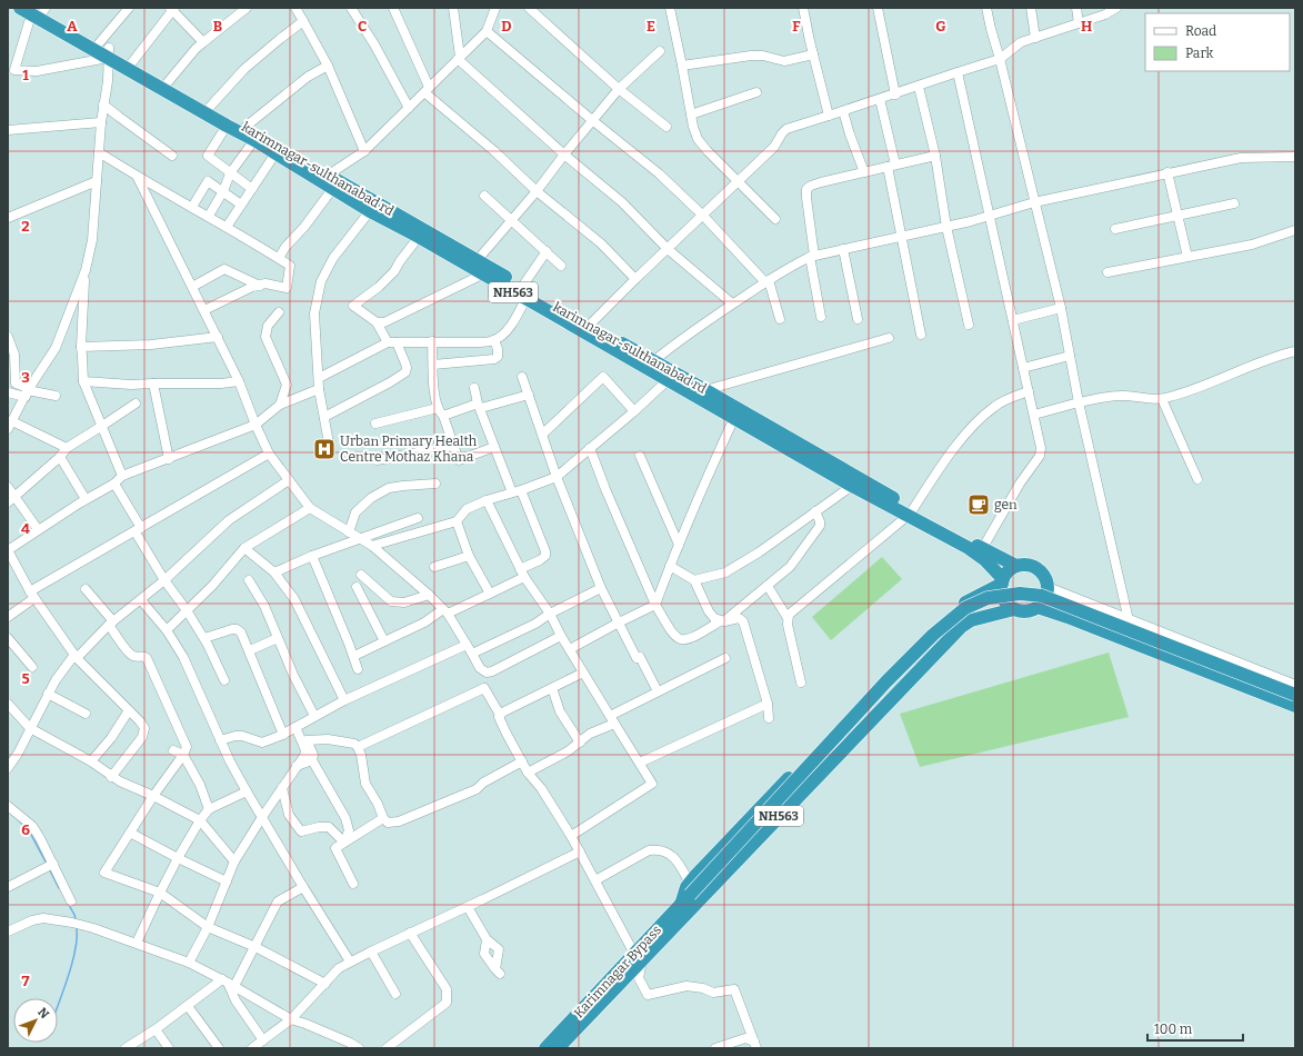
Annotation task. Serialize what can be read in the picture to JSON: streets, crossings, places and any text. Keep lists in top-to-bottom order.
{
  "streets": {
    "highway": ["karimnagar-sulthanabad rd", "NH563", "Karimnagar Bypass"]
  },
  "crossings": [
    ["karimnagar-sulthanabad rd", "NH563"],
    ["NH563", "Karimnagar Bypass"]
  ],
  "places": {
    "hospital": ["Urban Primary Health Centre Mothaz Khana"],
    "cafe": ["gen"]
  },
  "legend": ["Road", "Park"],
  "scale_bar": "100 m",
  "north": "top right",
  "grid": {
    "columns": [
      "A",
      "B",
      "C",
      "D",
      "E",
      "F",
      "G",
      "H"
    ],
    "rows": [
      "1",
      "2",
      "3",
      "4",
      "5",
      "6",
      "7"
    ]
  }
}
